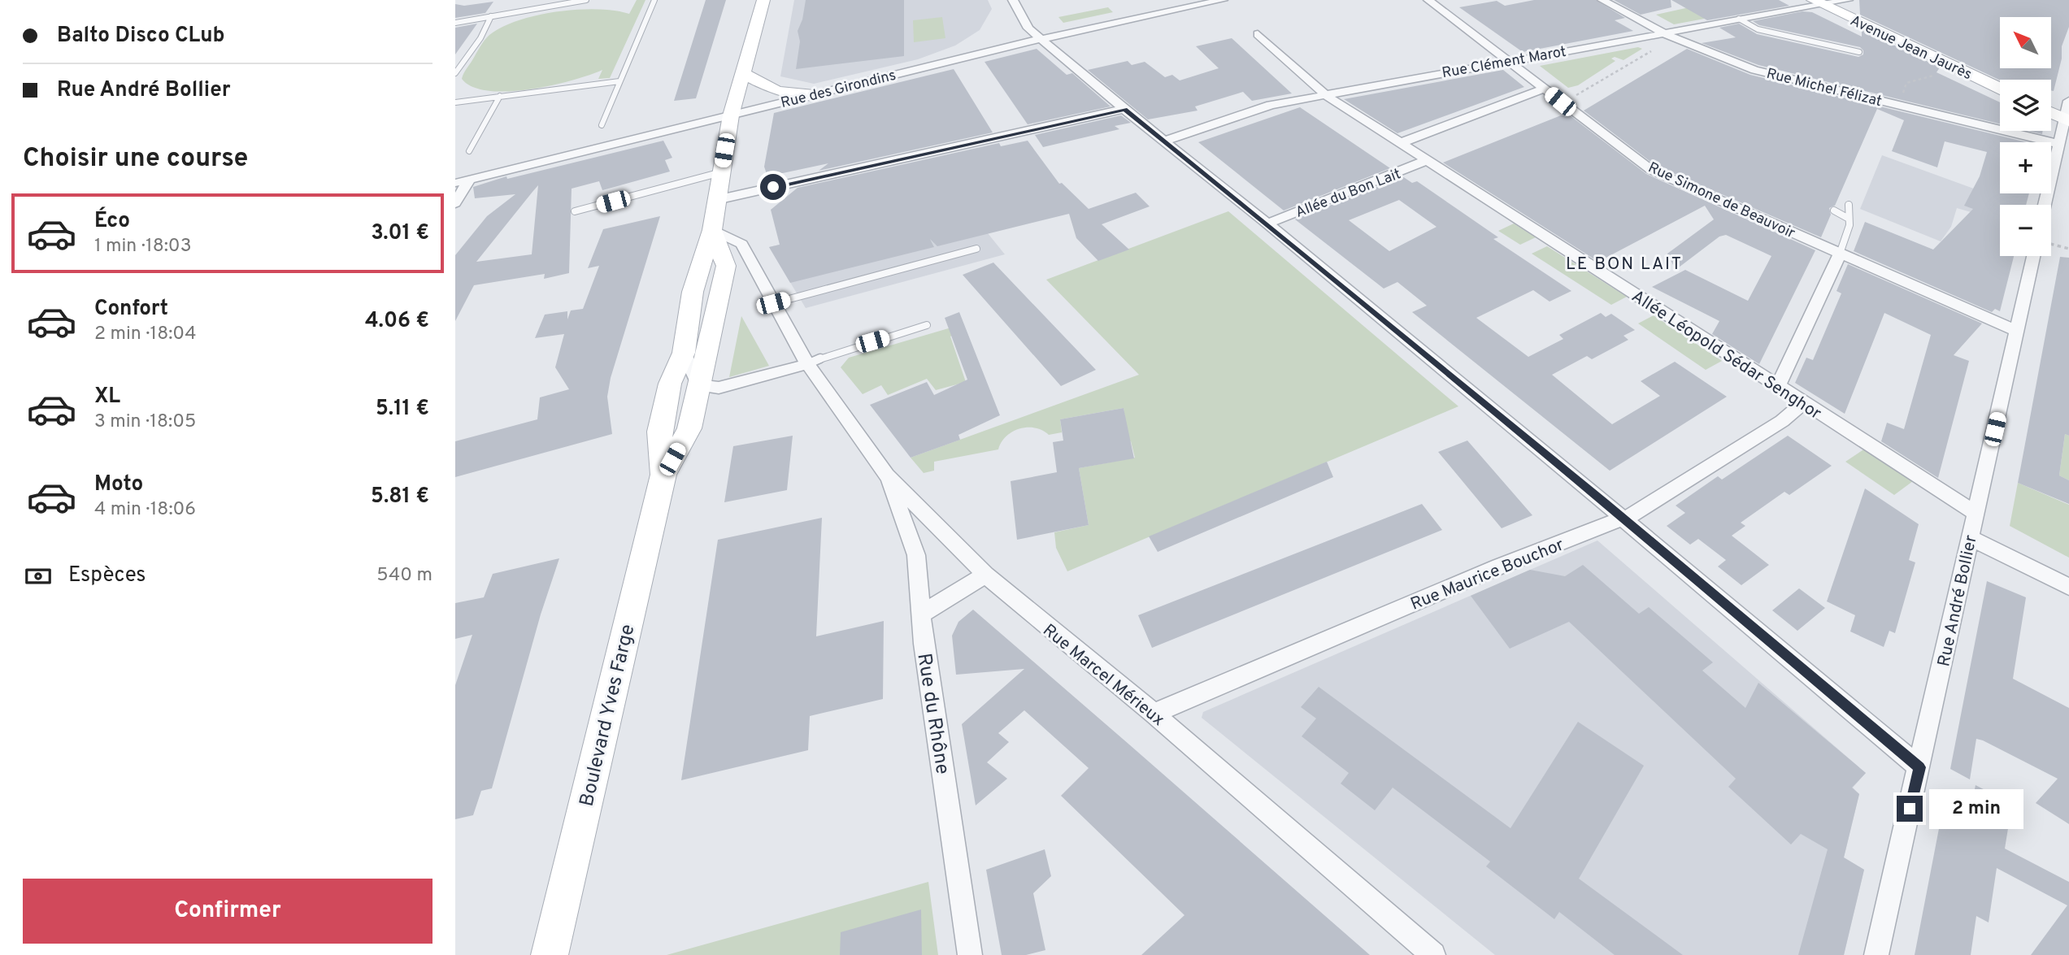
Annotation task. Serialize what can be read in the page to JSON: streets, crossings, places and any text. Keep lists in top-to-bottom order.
{
  "streets": {
    "street": [
      "Avenue Jean Jaurès",
      "Rue Clément Marot",
      "Rue Michel Félizat",
      "Rue des Girondins",
      "Allée du Bon Lait",
      "Rue Simone de Beauvoir",
      "Allée Léopold Sédar Senghor",
      "Rue Maurice Bouchor",
      "Rue André Bollier",
      "Rue Marcel Mérieux",
      "Rue du Rhône",
      "Boulevard Yves Farge"
    ]
  },
  "crossings": [
    ["Avenue Jean Jaurès", "Rue Clément Marot"],
    ["Rue Clément Marot", "Rue Michel Félizat"],
    ["Rue Clément Marot", "Rue Simone de Beauvoir"],
    ["Rue Clément Marot", "Allée Léopold Sédar Senghor"],
    ["Rue des Girondins", "Boulevard Yves Farge"],
    ["Allée du Bon Lait", "Allée Léopold Sédar Senghor"],
    ["Rue Simone de Beauvoir", "Rue André Bollier"],
    ["Allée Léopold Sédar Senghor", "Rue Maurice Bouchor"],
    ["Allée Léopold Sédar Senghor", "Rue André Bollier"],
    ["Rue Maurice Bouchor", "Rue Marcel Mérieux"],
    ["Rue Marcel Mérieux", "Rue du Rhône"],
    ["Rue Marcel Mérieux", "Boulevard Yves Farge"]
  ],
  "districts": ["LE BON LAIT"],
  "north": "top left",
  "page": {
    "banner": ["Balto Disco CLub", "Rue André Bollier"],
    "map_buttons": ["+", "−"],
    "heading": "Choisir une course",
    "list": [
      {
        "name": "Éco",
        "note": "1 min · 18:03",
        "value": "3.01 €"
      },
      {
        "name": "Confort",
        "note": "2 min · 18:04",
        "value": "4.06 €"
      },
      {
        "name": "XL",
        "note": "3 min · 18:05",
        "value": "5.11 €"
      },
      {
        "name": "Moto",
        "note": "4 min · 18:06",
        "value": "5.81 €"
      }
    ],
    "pay": ["Espèces", "540 m"],
    "bubble": "2 min",
    "buttons": "Confirmer"
  }
}
